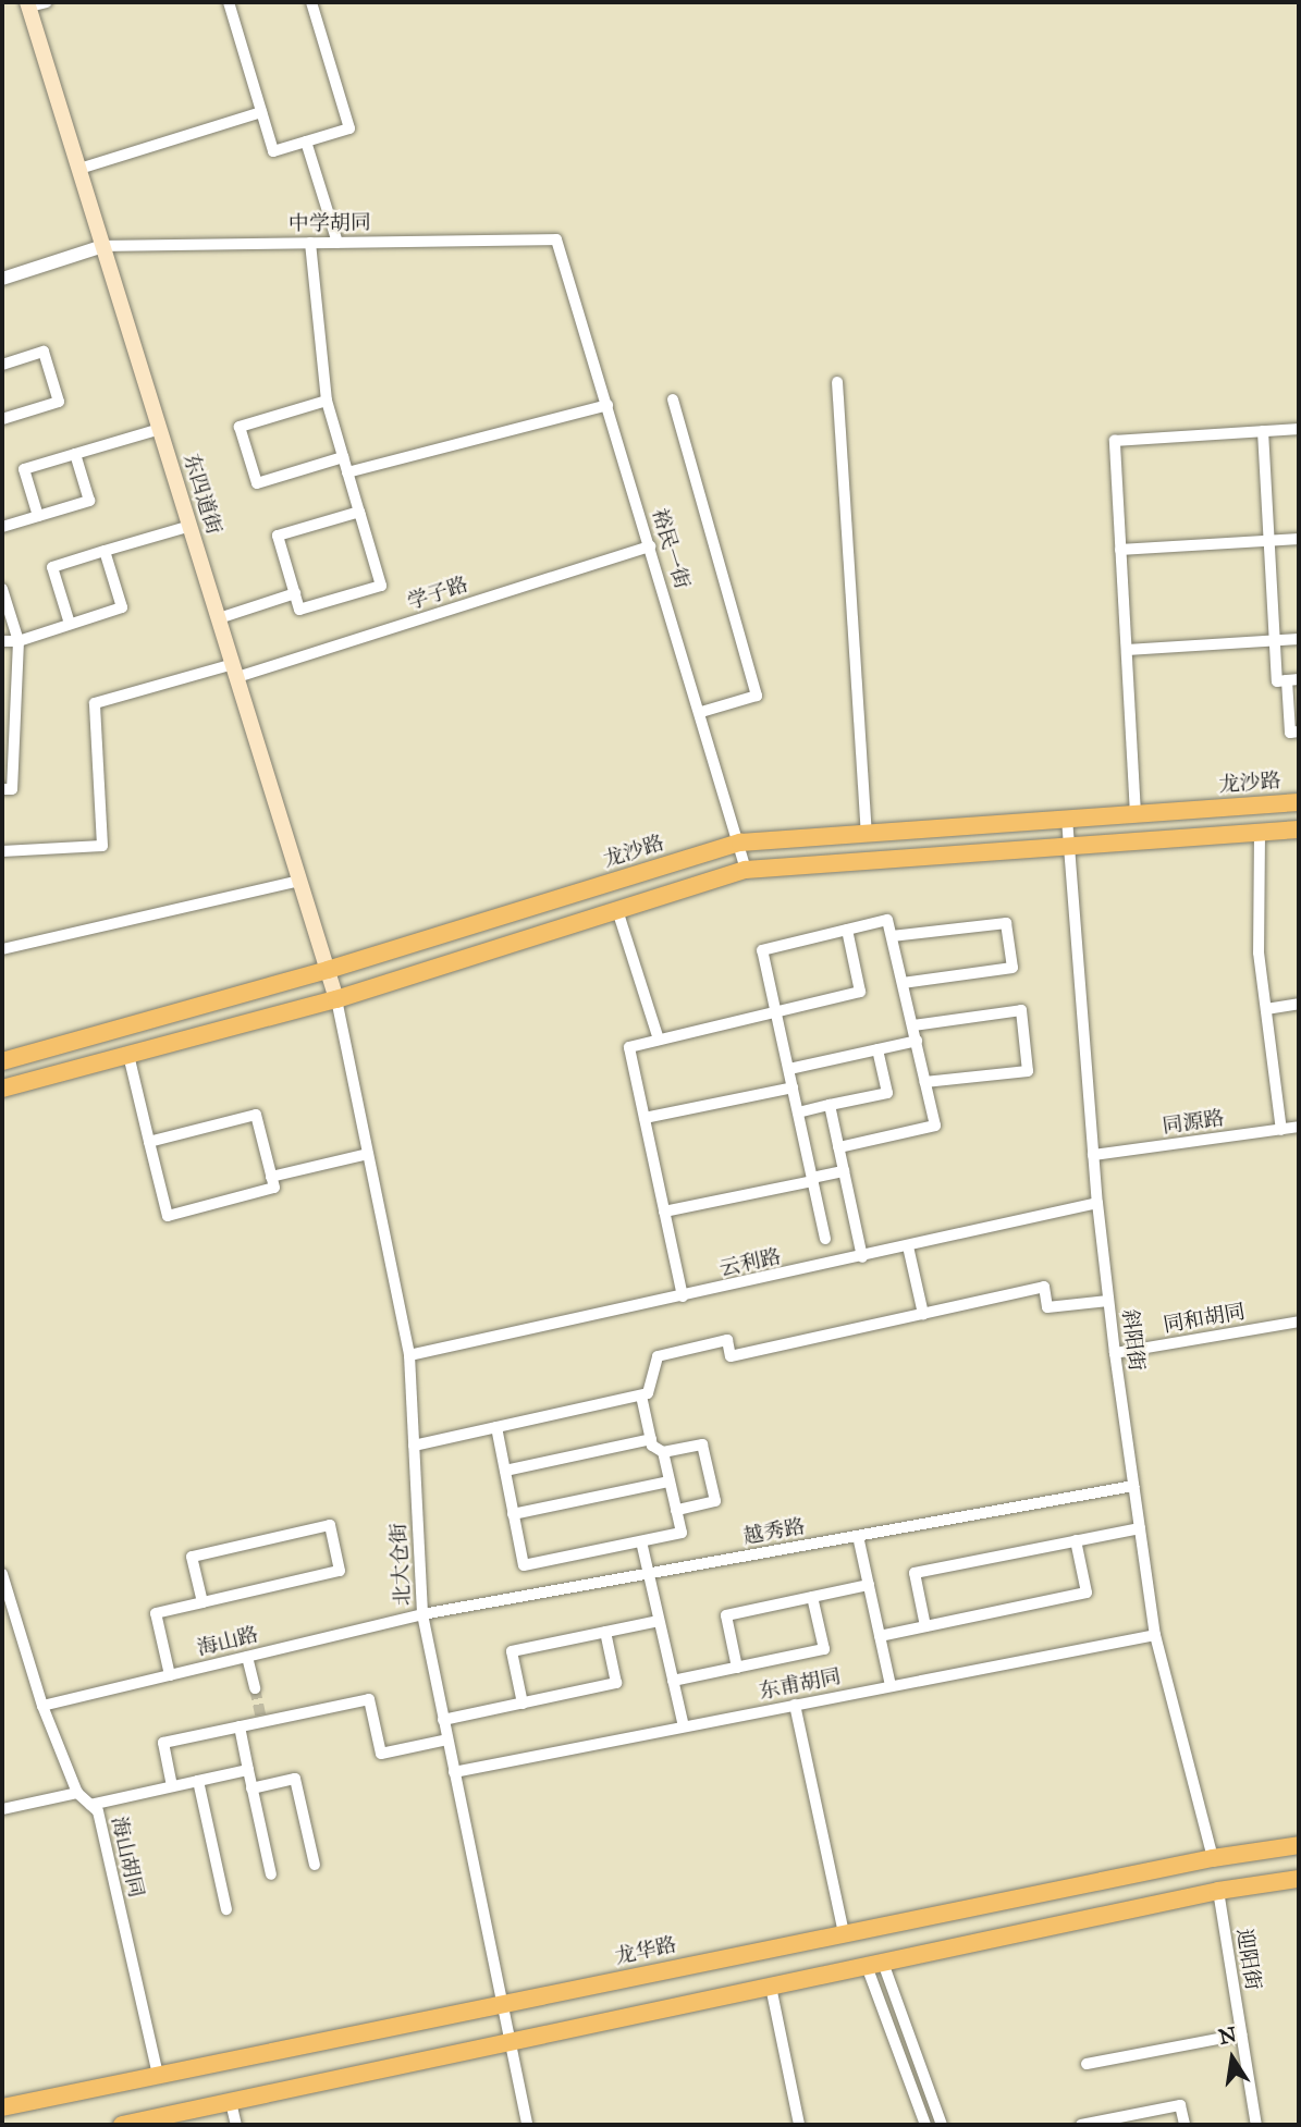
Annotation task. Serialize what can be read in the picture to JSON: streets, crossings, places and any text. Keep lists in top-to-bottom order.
{
  "streets": {
    "main road": ["东四道街", "龙沙路", "龙华路"],
    "street": [
      "中学胡同",
      "裕民一街",
      "学子路",
      "同源路",
      "云利路",
      "同和胡同",
      "斜阳街",
      "越秀路",
      "北大仓街",
      "海山路",
      "东甫胡同",
      "海山胡同",
      "迎阳街"
    ]
  },
  "crossings": [
    ["中学胡同", "东四道街"],
    ["中学胡同", "裕民一街"],
    ["东四道街", "学子路"],
    ["东四道街", "龙沙路"],
    ["东四道街", "北大仓街"],
    ["裕民一街", "学子路"],
    ["裕民一街", "龙沙路"],
    ["龙沙路", "斜阳街"],
    ["同源路", "斜阳街"],
    ["云利路", "斜阳街"],
    ["云利路", "北大仓街"],
    ["同和胡同", "斜阳街"],
    ["斜阳街", "越秀路"],
    ["斜阳街", "东甫胡同"],
    ["斜阳街", "龙华路"],
    ["越秀路", "北大仓街"],
    ["越秀路", "海山路"],
    ["北大仓街", "海山路"],
    ["北大仓街", "东甫胡同"],
    ["北大仓街", "龙华路"],
    ["海山路", "海山胡同"],
    ["海山胡同", "龙华路"]
  ],
  "north": "top"
}
